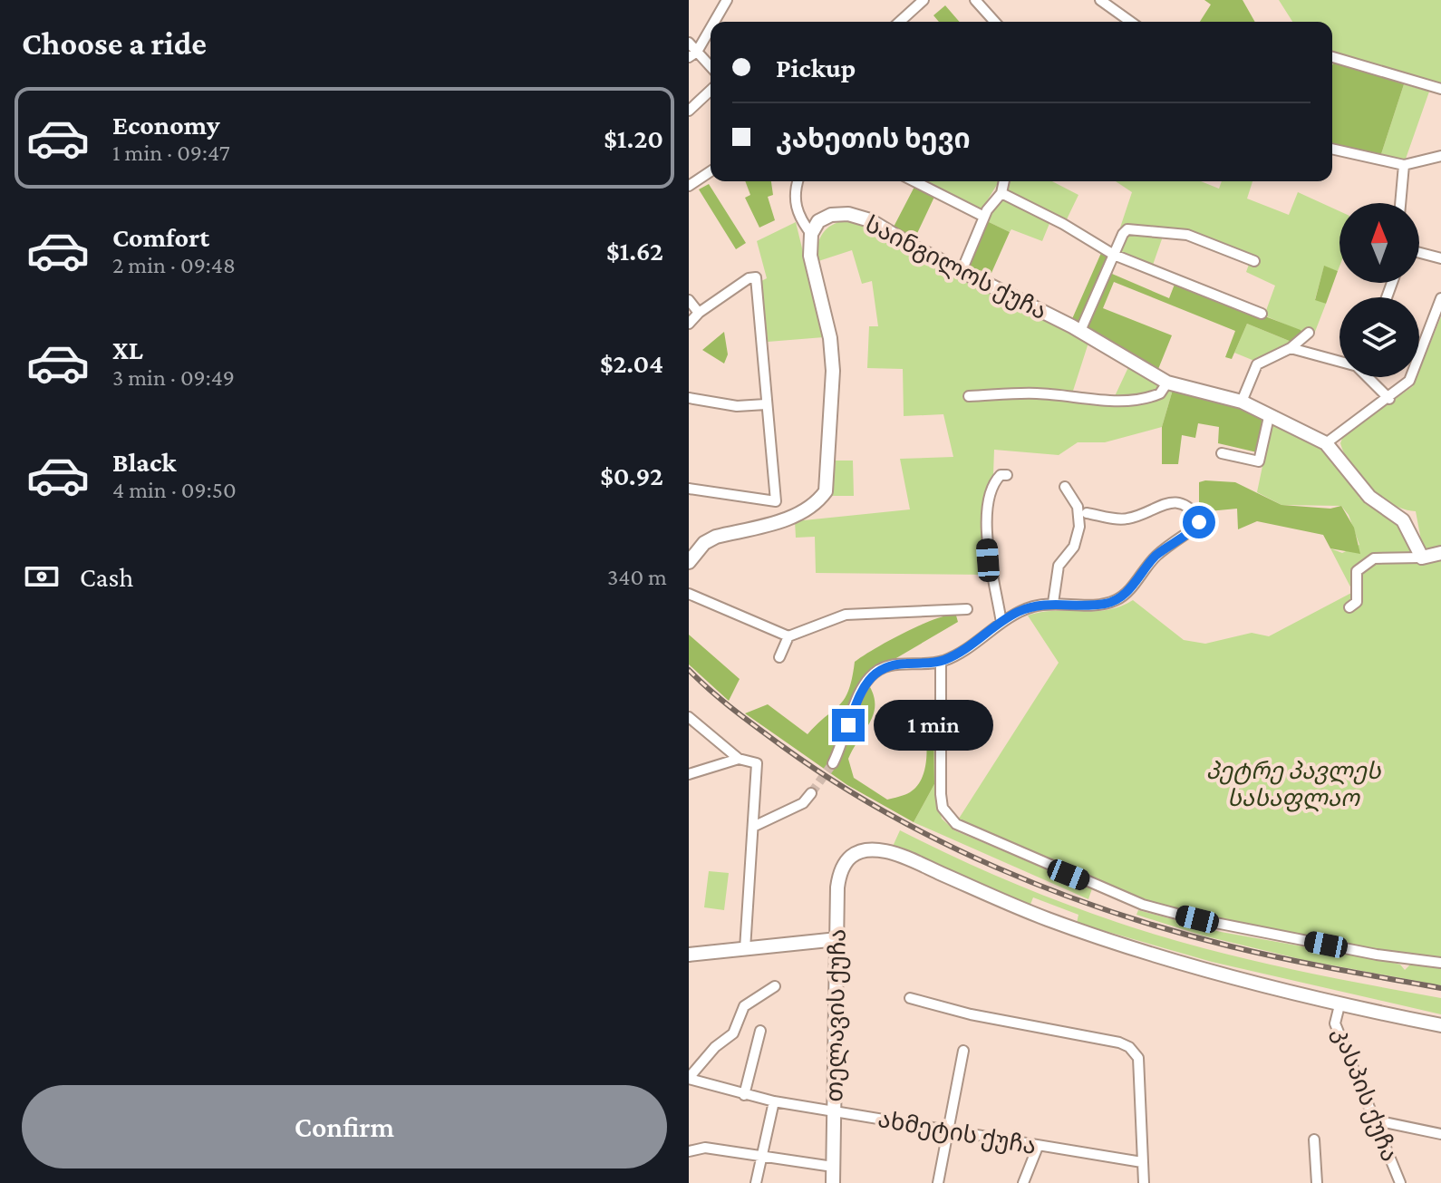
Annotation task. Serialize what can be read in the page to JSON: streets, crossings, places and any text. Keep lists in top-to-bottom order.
{
  "streets": {
    "street": [
      "საინგილოს ქუჩა",
      "თელავის ქუჩა",
      "კასპის ქუჩა",
      "ახმეტის ქუჩა"
    ]
  },
  "crossings": [
    ["თელავის ქუჩა", "კასპის ქუჩა"],
    ["თელავის ქუჩა", "ახმეტის ქუჩა"]
  ],
  "parks": ["პეტრე პავლეს სასაფლაო"],
  "north": "top",
  "page": {
    "heading": "Choose a ride",
    "banner": ["Pickup", "კახეთის ხევი"],
    "list": [
      {
        "name": "Economy",
        "note": "1 min · 09:47",
        "value": "$1.20"
      },
      {
        "name": "Comfort",
        "note": "2 min · 09:48",
        "value": "$1.62"
      },
      {
        "name": "XL",
        "note": "3 min · 09:49",
        "value": "$2.04"
      },
      {
        "name": "Black",
        "note": "4 min · 09:50",
        "value": "$0.92"
      }
    ],
    "pay": ["Cash", "340 m"],
    "bubble": "1 min",
    "buttons": "Confirm"
  }
}
